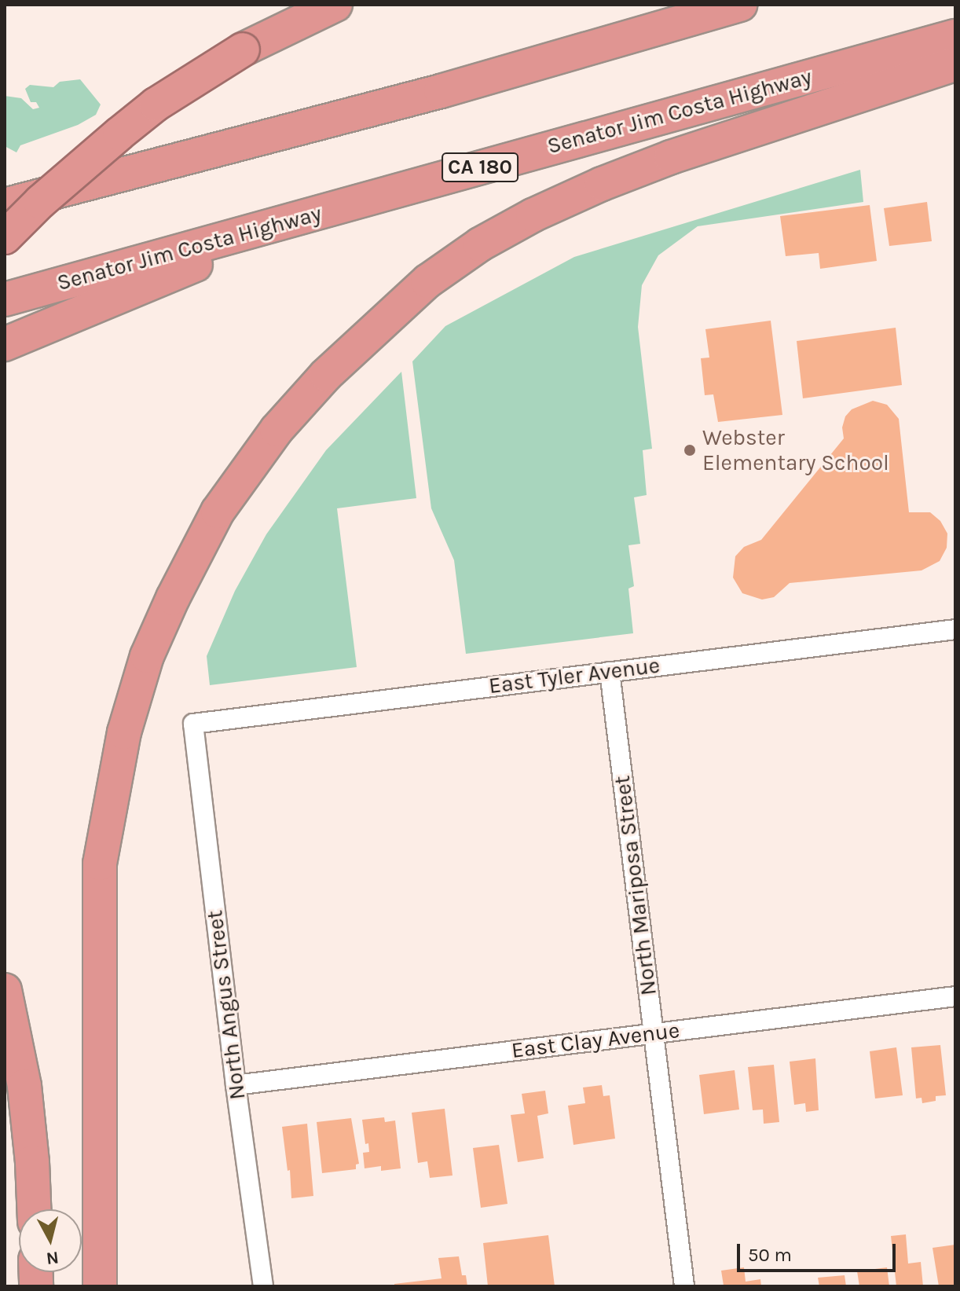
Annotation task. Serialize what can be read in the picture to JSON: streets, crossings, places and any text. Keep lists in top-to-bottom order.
{
  "streets": {
    "highway": ["Senator Jim Costa Highway", "CA 180"],
    "street": [
      "East Tyler Avenue",
      "North Mariposa Street",
      "North Angus Street",
      "East Clay Avenue"
    ]
  },
  "crossings": [
    ["East Tyler Avenue", "North Mariposa Street"],
    ["East Tyler Avenue", "North Angus Street"],
    ["North Mariposa Street", "East Clay Avenue"],
    ["North Angus Street", "East Clay Avenue"]
  ],
  "places": ["Webster Elementary School"],
  "scale_bar": "50 m",
  "north": "bottom"
}
